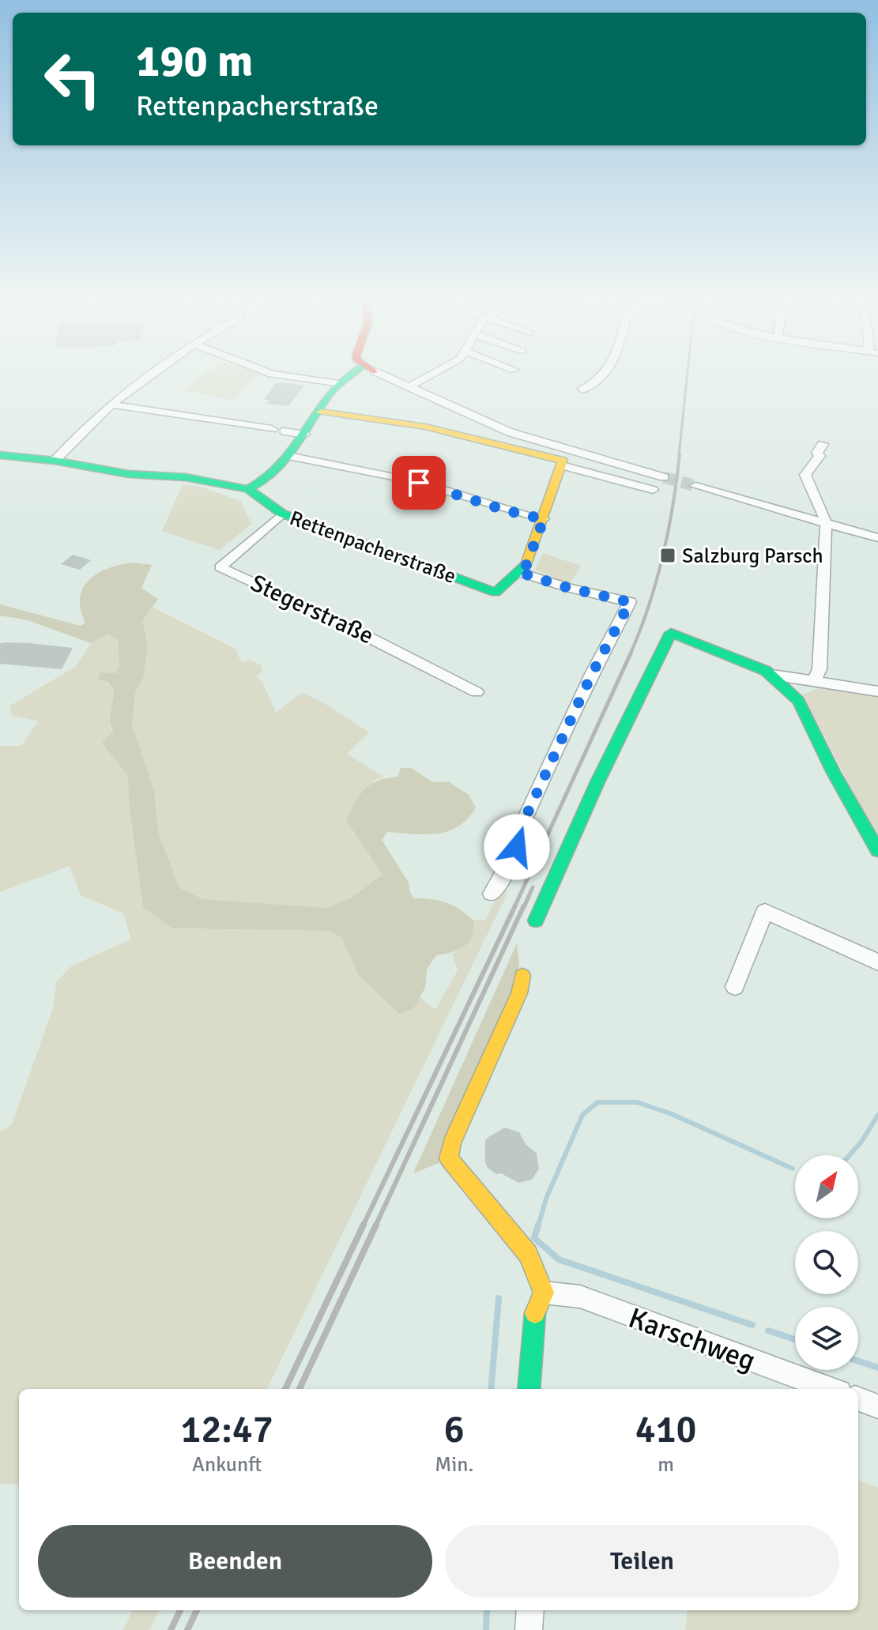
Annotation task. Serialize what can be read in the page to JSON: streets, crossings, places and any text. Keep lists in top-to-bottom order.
{
  "streets": {
    "street": ["Rettenpacherstraße", "Stegerstraße", "Karschweg"]
  },
  "crossings": [
    ["Rettenpacherstraße", "Stegerstraße"]
  ],
  "places": {
    "transit": ["Salzburg Parsch"]
  },
  "north": "top right",
  "page": {
    "turn": ["190 m", "Rettenpacherstraße"],
    "eta": [
      "12:47",
      "Ankunft",
      "6",
      "Min.",
      "410",
      "m"
    ],
    "buttons": ["Beenden", "Teilen"]
  }
}
